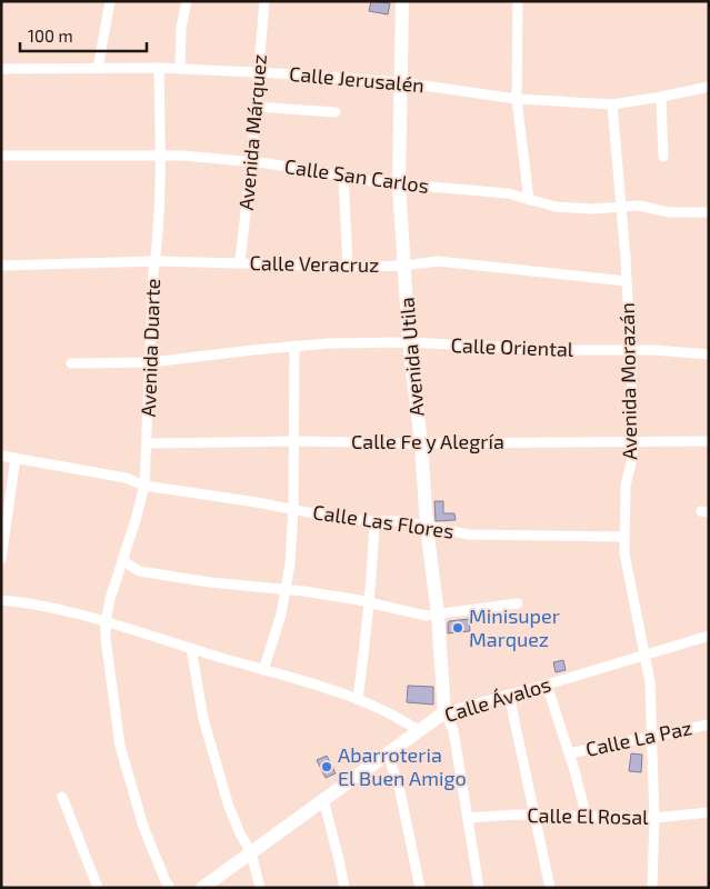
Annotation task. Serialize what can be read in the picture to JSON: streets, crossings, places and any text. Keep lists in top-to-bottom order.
{
  "streets": {
    "street": [
      "Calle Jerusalén",
      "Avenida Márquez",
      "Calle San Carlos",
      "Calle Veracruz",
      "Avenida Duarte",
      "Calle Oriental",
      "Avenida Utila",
      "Avenida Morazán",
      "Calle Fe y Alegría",
      "Calle Las Flores",
      "Calle Ávalos",
      "Calle La Paz",
      "Calle El Rosal"
    ]
  },
  "crossings": [
    ["Calle Jerusalén", "Avenida Márquez"],
    ["Calle Jerusalén", "Avenida Duarte"],
    ["Calle Jerusalén", "Avenida Utila"],
    ["Calle Jerusalén", "Avenida Morazán"],
    ["Avenida Márquez", "Calle San Carlos"],
    ["Avenida Márquez", "Calle Veracruz"],
    ["Calle San Carlos", "Avenida Duarte"],
    ["Calle San Carlos", "Avenida Utila"],
    ["Calle San Carlos", "Avenida Morazán"],
    ["Calle Veracruz", "Avenida Duarte"],
    ["Calle Veracruz", "Avenida Utila"],
    ["Calle Veracruz", "Avenida Morazán"],
    ["Avenida Duarte", "Calle Oriental"],
    ["Avenida Duarte", "Calle Fe y Alegría"],
    ["Avenida Duarte", "Calle Las Flores"],
    ["Calle Oriental", "Avenida Utila"],
    ["Calle Oriental", "Avenida Morazán"],
    ["Avenida Utila", "Calle Fe y Alegría"],
    ["Avenida Utila", "Calle Las Flores"],
    ["Avenida Utila", "Calle Ávalos"],
    ["Avenida Morazán", "Calle Fe y Alegría"],
    ["Avenida Morazán", "Calle Las Flores"],
    ["Avenida Morazán", "Calle Ávalos"],
    ["Avenida Morazán", "Calle La Paz"],
    ["Avenida Morazán", "Calle El Rosal"]
  ],
  "places": ["Minisuper Marquez", "Abarroteria El Buen Amigo"],
  "scale_bar": "100 m"
}
